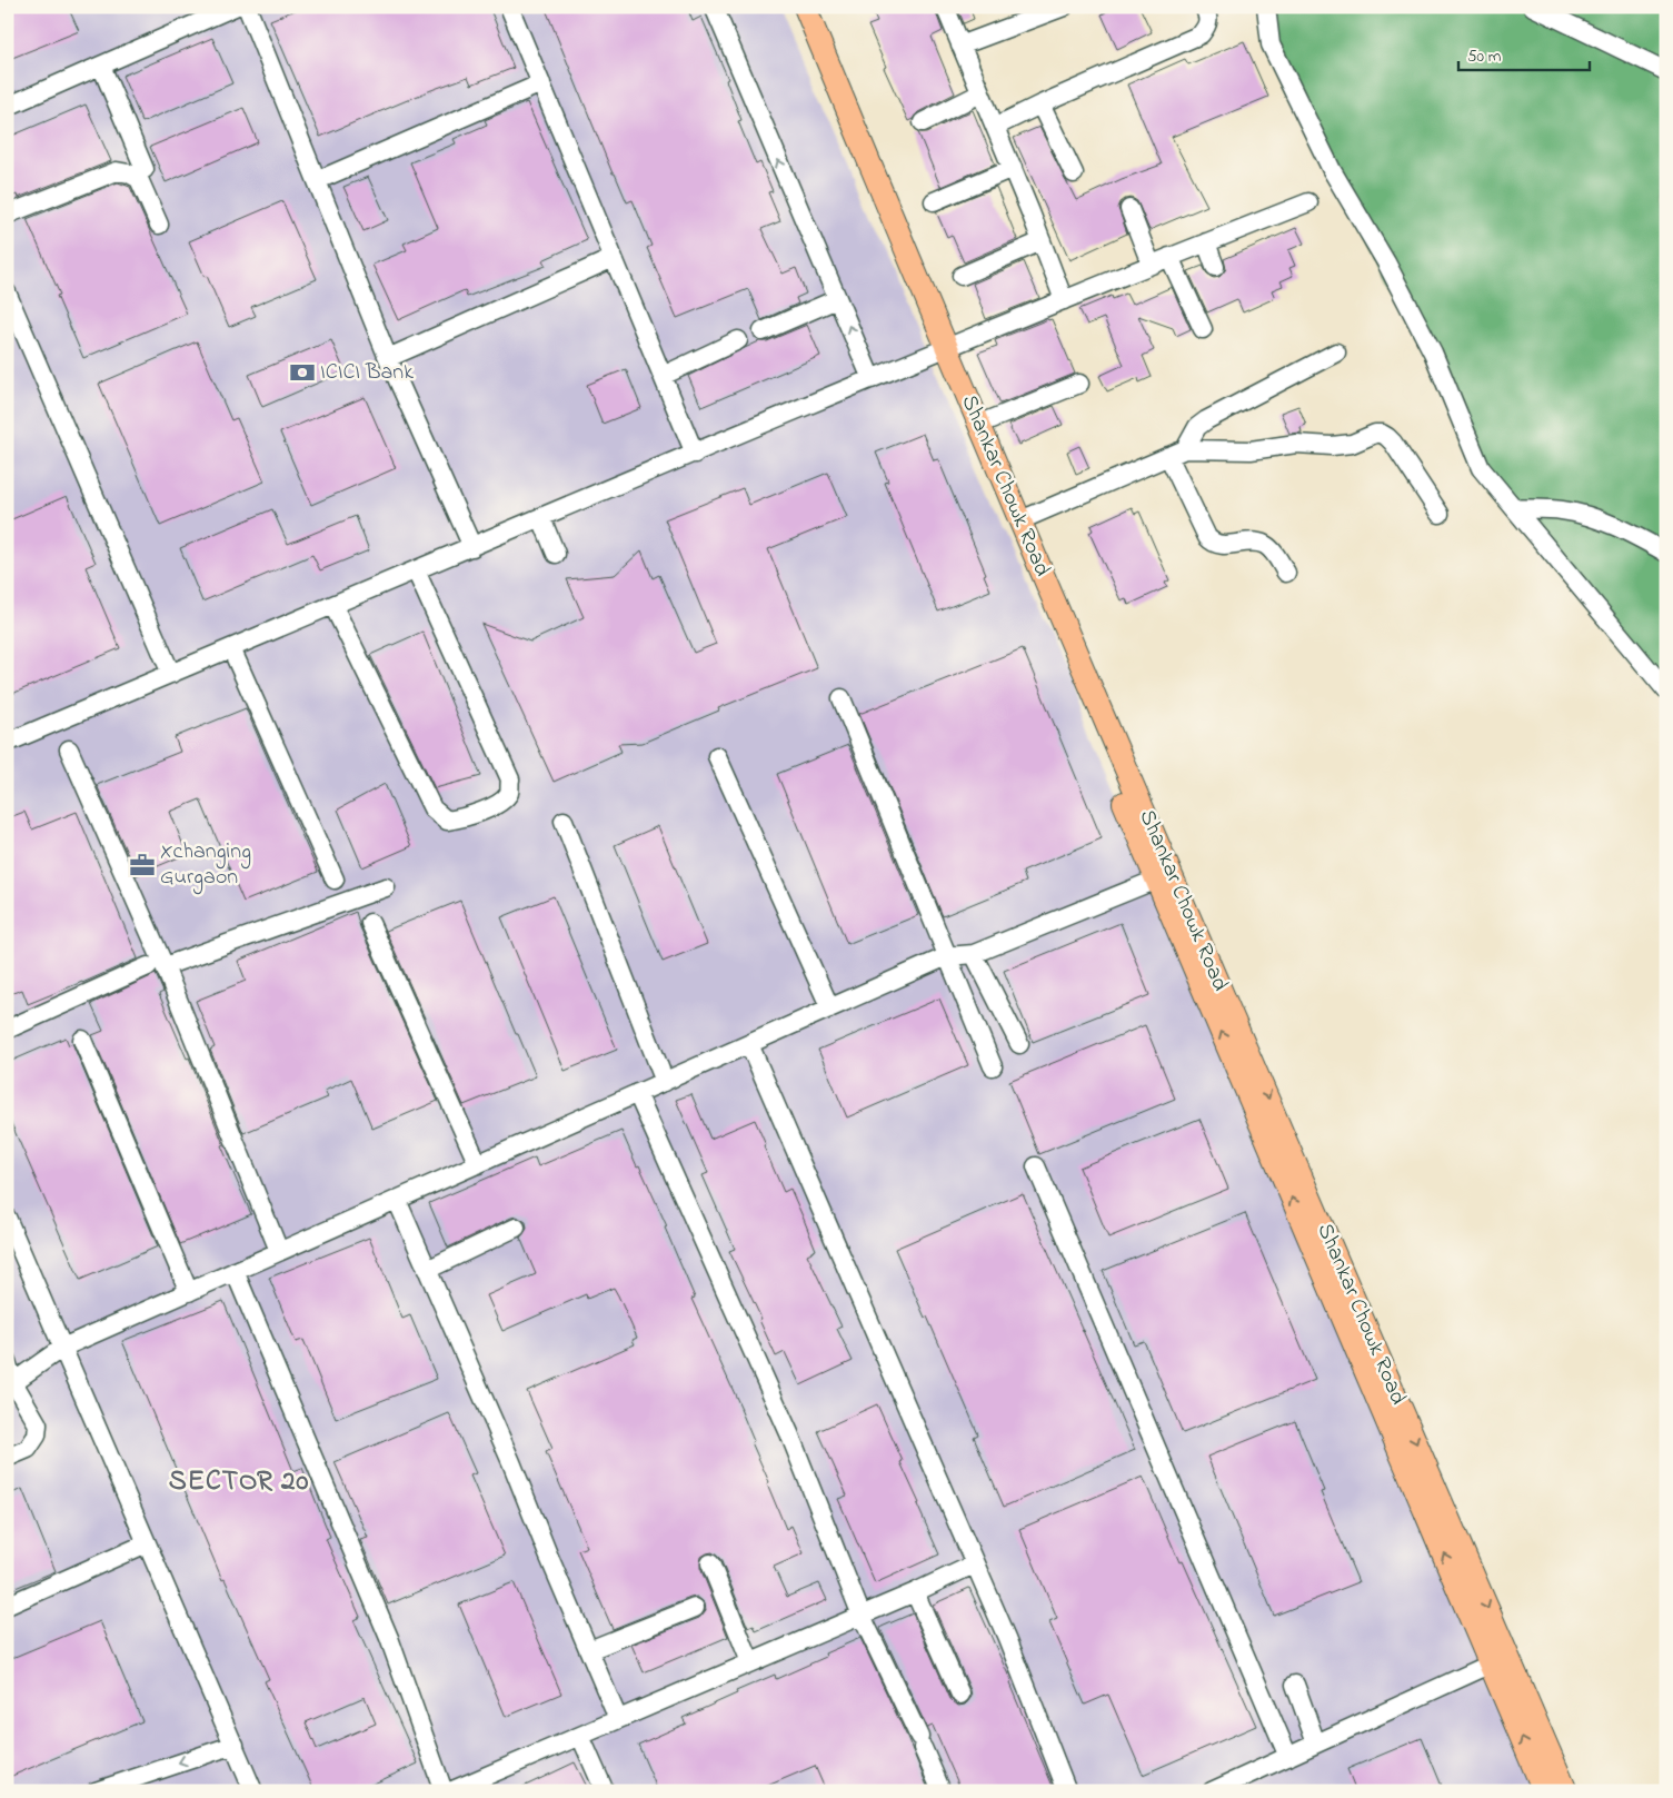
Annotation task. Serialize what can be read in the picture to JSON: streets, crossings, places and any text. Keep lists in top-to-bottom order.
{
  "streets": {
    "main road": ["Shankar Chowk Road"]
  },
  "districts": ["SECTOR 20"],
  "places": {
    "bank": ["ICICI Bank"],
    "office": ["Xchanging Gurgaon"]
  },
  "scale_bar": "50 m"
}
